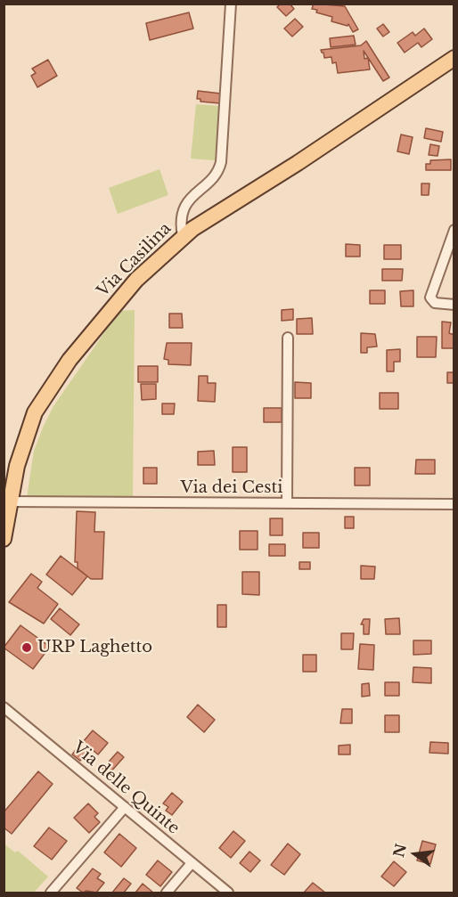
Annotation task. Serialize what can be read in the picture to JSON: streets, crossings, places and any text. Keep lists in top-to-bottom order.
{
  "streets": {
    "main road": ["Via Casilina"],
    "street": ["Via dei Cesti", "Via delle Quinte"]
  },
  "crossings": [
    ["Via Casilina", "Via dei Cesti"]
  ],
  "places": ["URP Laghetto"],
  "north": "left"
}
